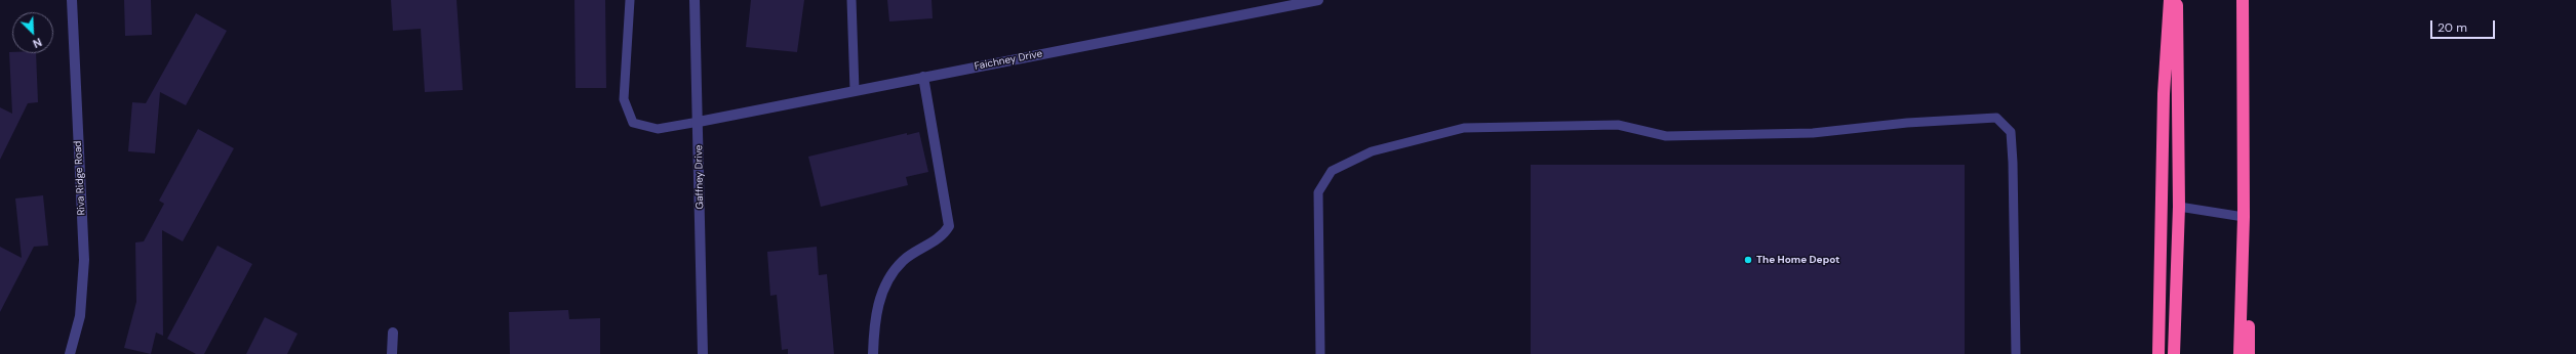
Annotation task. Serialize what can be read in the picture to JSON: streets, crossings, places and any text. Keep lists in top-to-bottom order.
{
  "streets": {
    "street": ["Faichney Drive", "Gaffney Drive", "Riva Ridge Road"]
  },
  "crossings": [
    ["Faichney Drive", "Gaffney Drive"]
  ],
  "places": ["The Home Depot"],
  "scale_bar": "20 m",
  "north": "bottom right"
}
